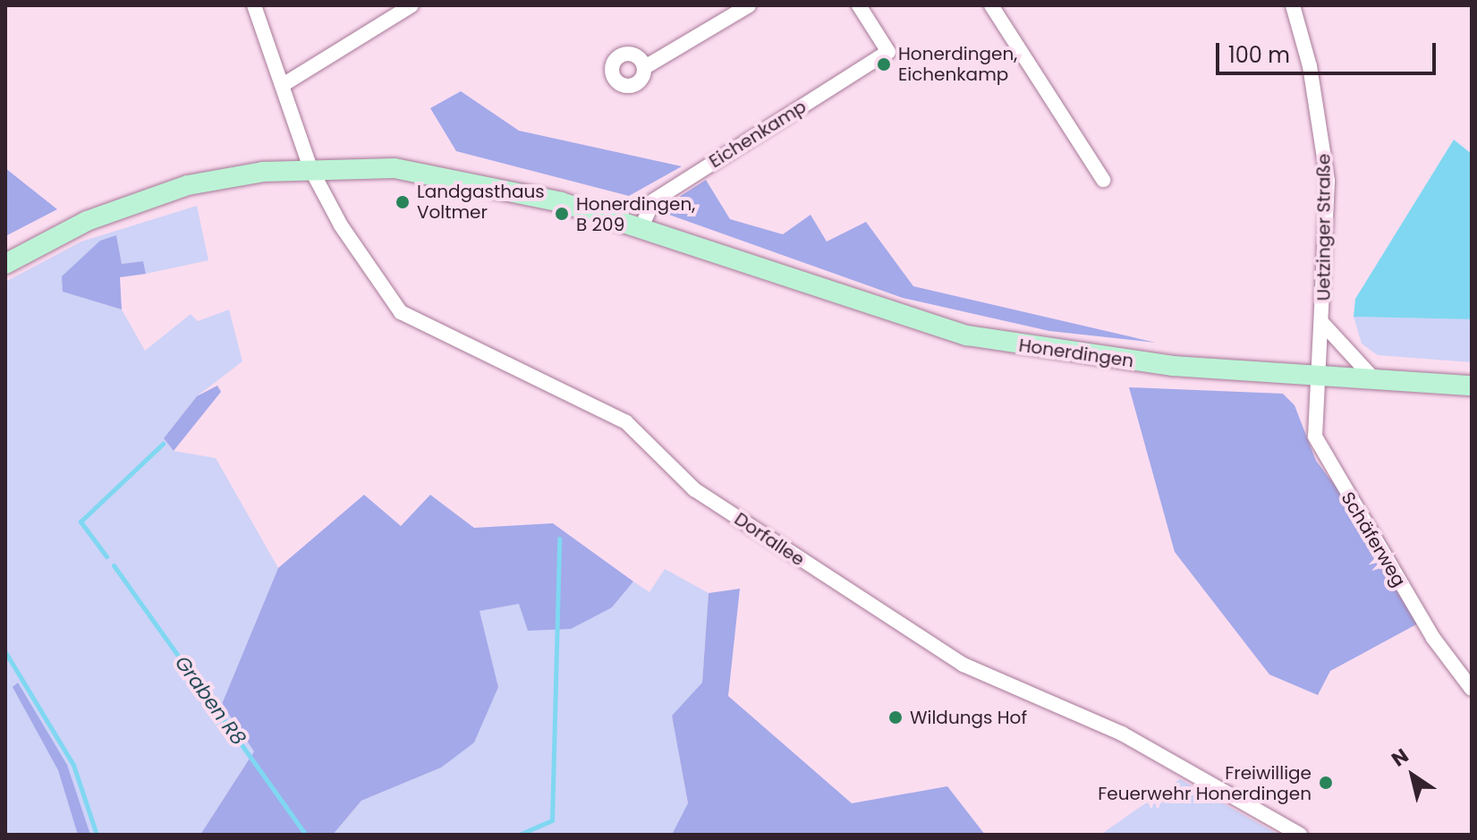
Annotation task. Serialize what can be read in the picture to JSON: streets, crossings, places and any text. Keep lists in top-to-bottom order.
{
  "streets": {
    "main road": ["Honerdingen"],
    "street": [
      "Eichenkamp",
      "Uetzinger Straße",
      "Dorfallee",
      "Schäferweg"
    ]
  },
  "crossings": [
    ["Eichenkamp", "Honerdingen"],
    ["Uetzinger Straße", "Honerdingen"],
    ["Uetzinger Straße", "Schäferweg"],
    ["Honerdingen", "Dorfallee"],
    ["Honerdingen", "Schäferweg"]
  ],
  "water": ["Graben R8"],
  "places": [
    "Honerdingen, Eichenkamp",
    "Landgasthaus Voltmer",
    "Honerdingen, B 209",
    "Wildungs Hof",
    "Freiwillige Feuerwehr Honerdingen"
  ],
  "scale_bar": "100 m",
  "north": "top left"
}
